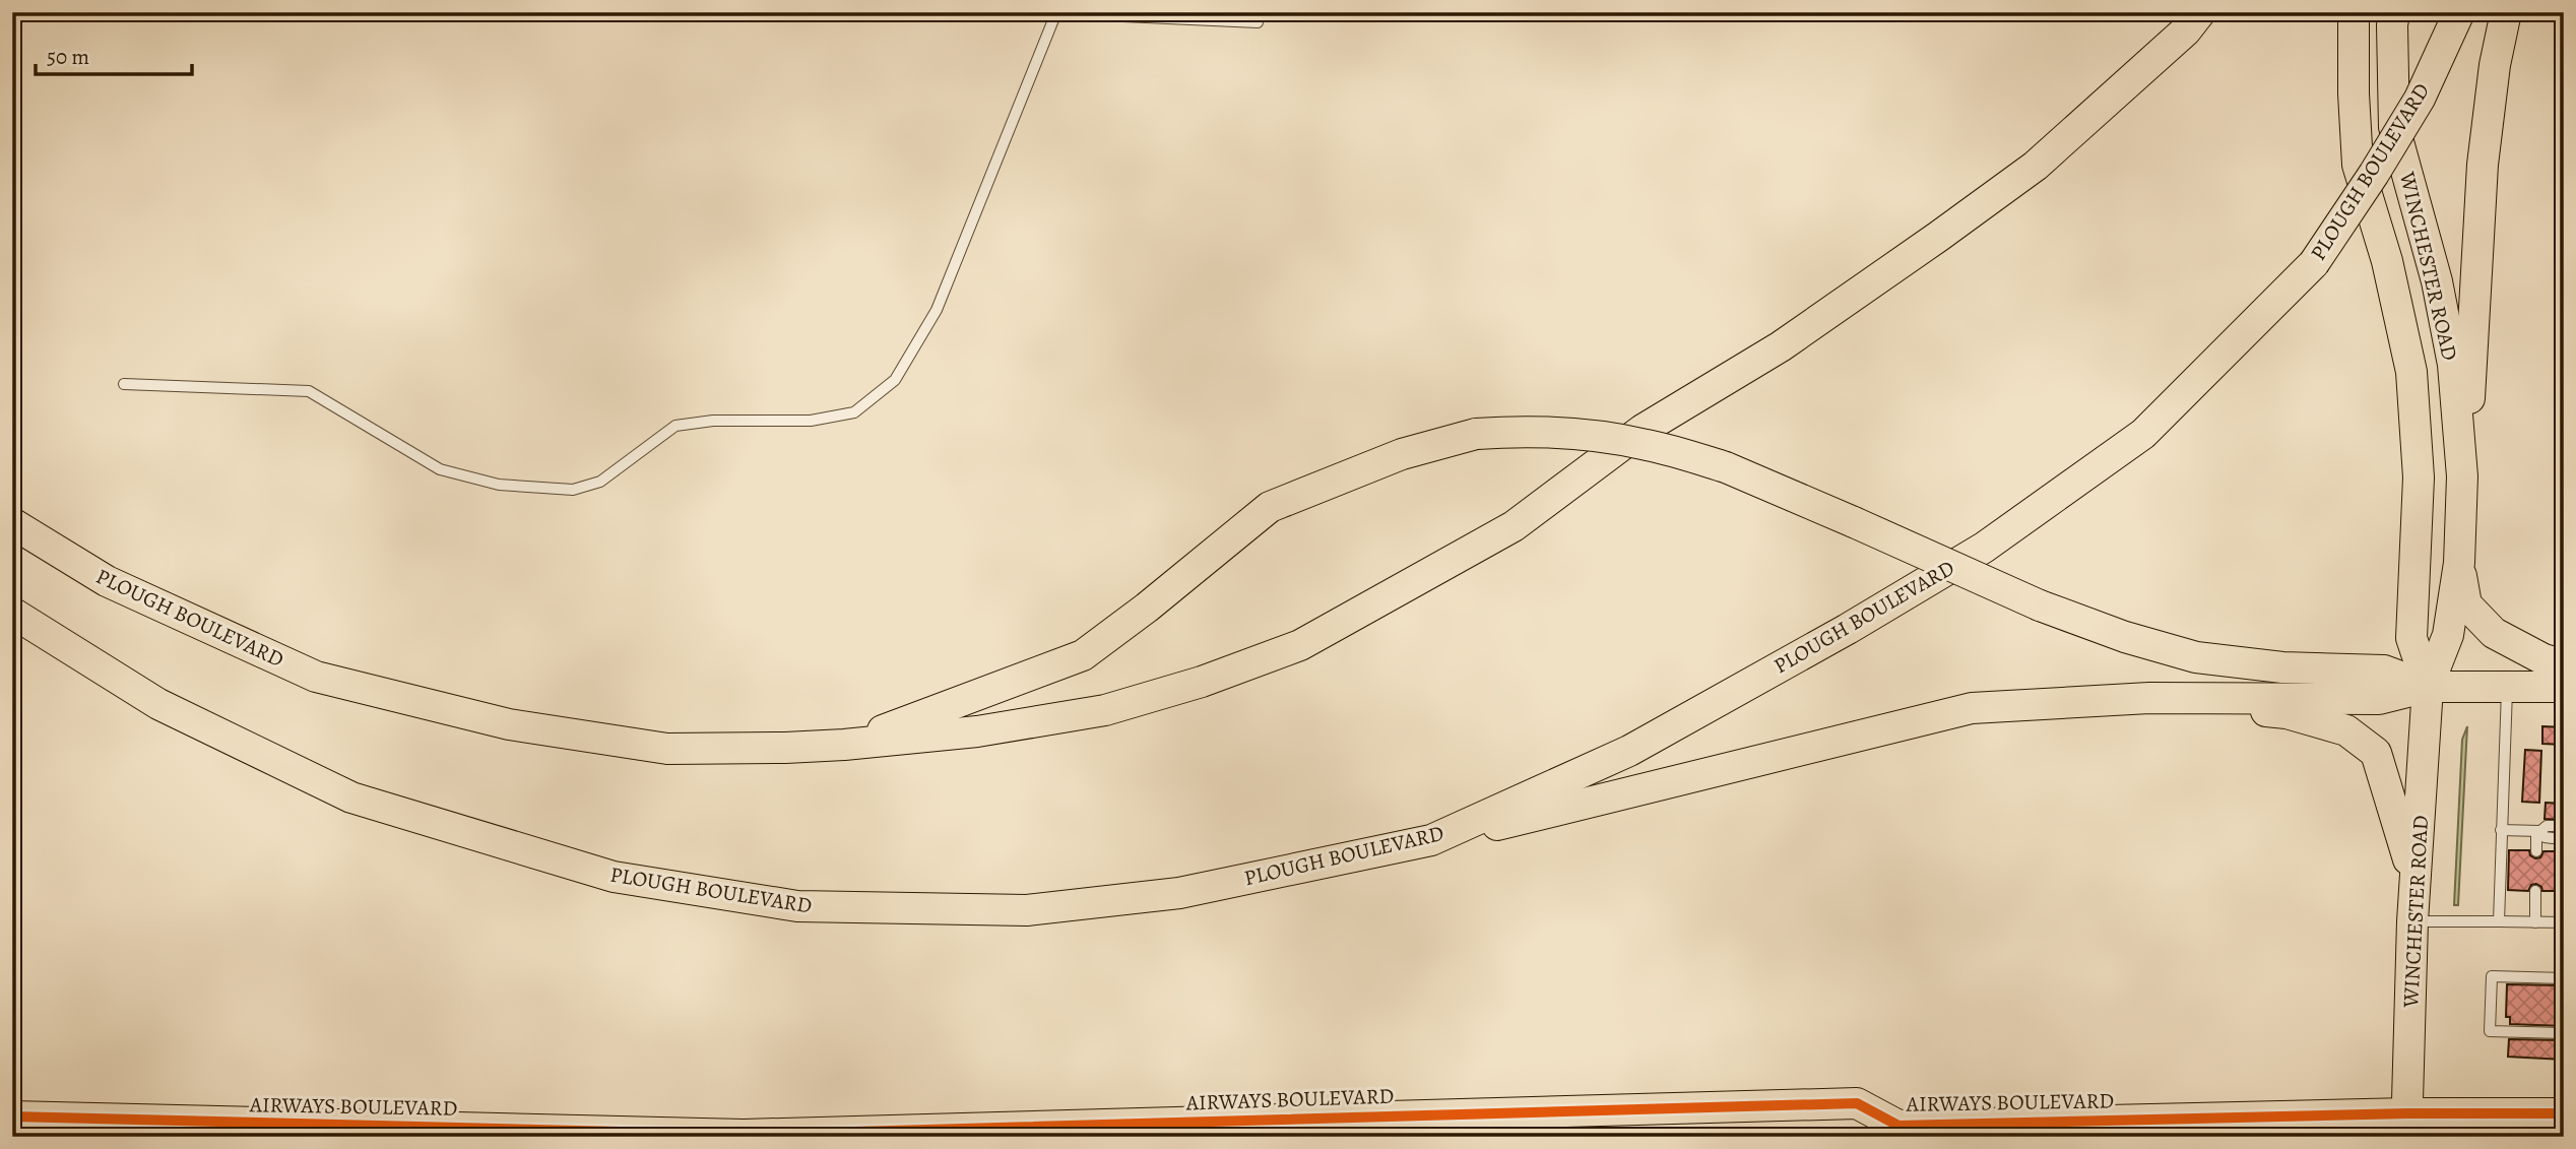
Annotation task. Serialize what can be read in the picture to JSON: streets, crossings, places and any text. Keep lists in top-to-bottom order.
{
  "streets": {
    "main road": ["PLOUGH BOULEVARD", "WINCHESTER ROAD", "AIRWAYS BOULEVARD"]
  },
  "crossings": [
    ["WINCHESTER ROAD", "AIRWAYS BOULEVARD"]
  ],
  "scale_bar": "50 m"
}
